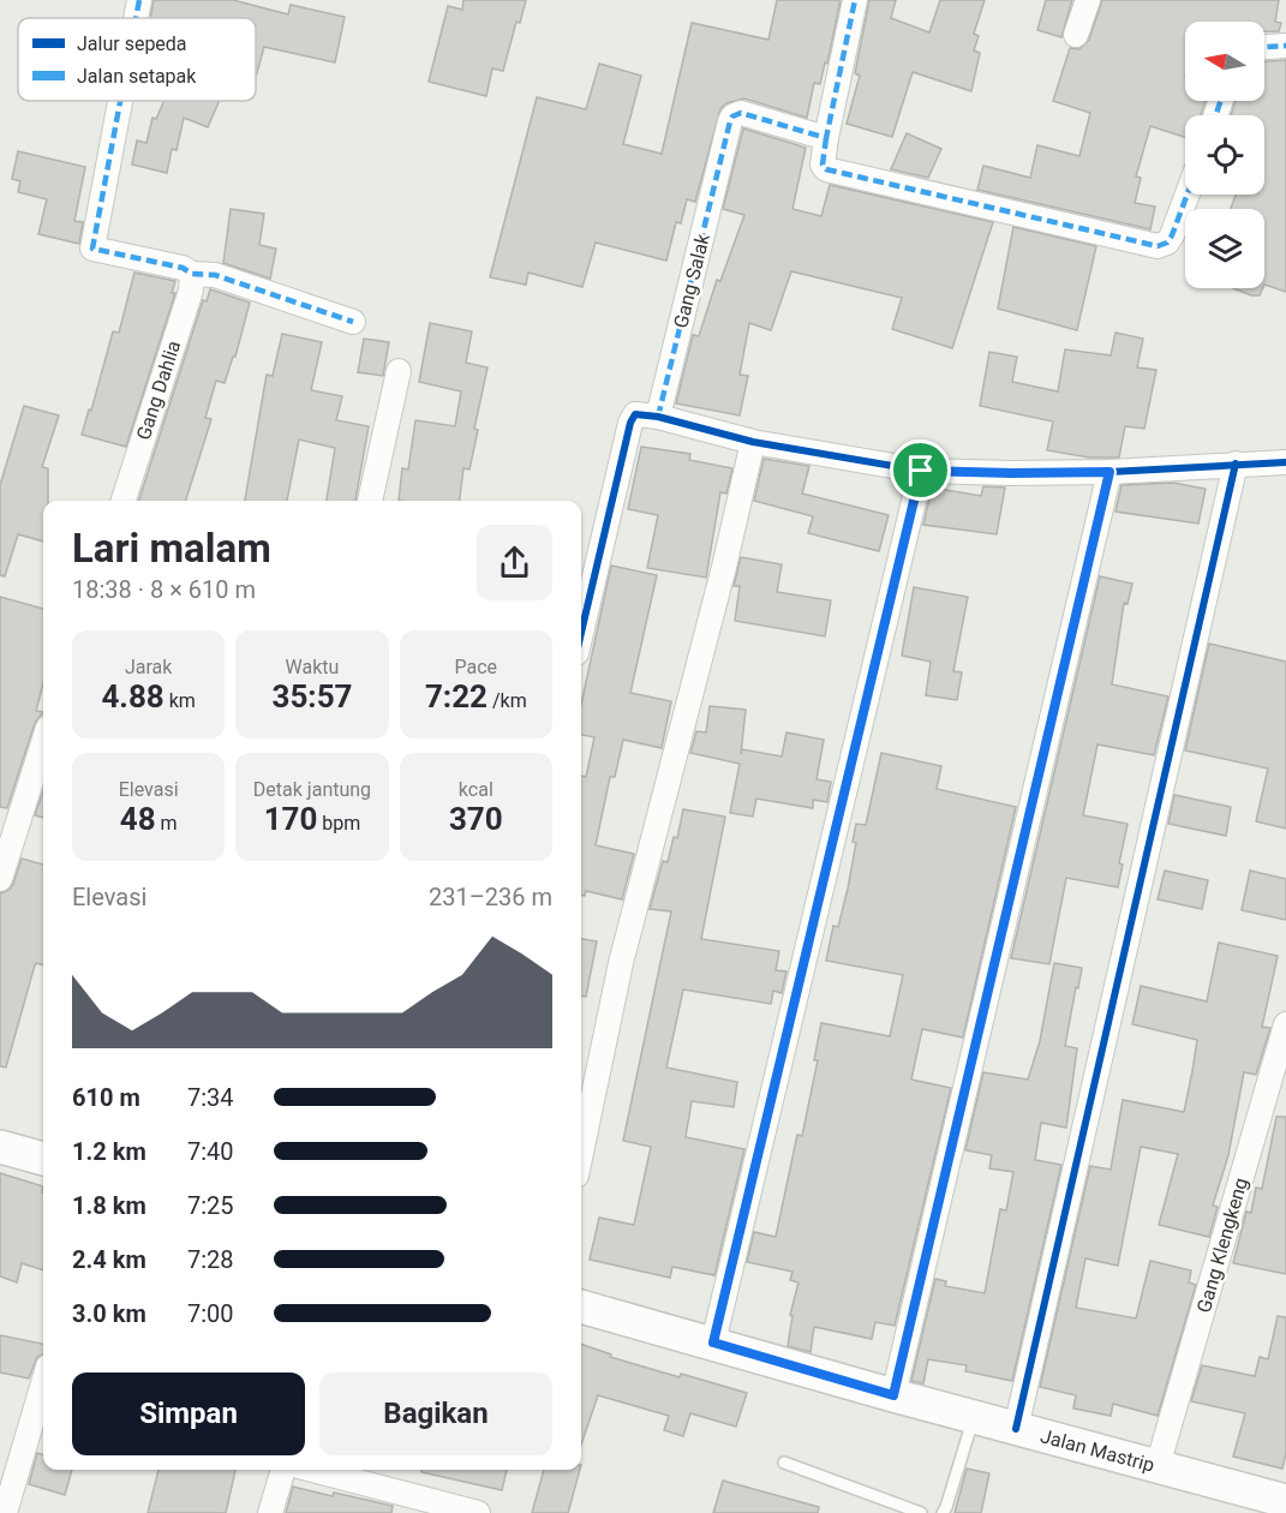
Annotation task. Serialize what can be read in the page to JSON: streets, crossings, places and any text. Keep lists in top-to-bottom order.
{
  "streets": {
    "main road": ["Jalan Mastrip"],
    "street": ["Gang Salak", "Gang Dahlia", "Gang Klengkeng"]
  },
  "crossings": [
    ["Gang Klengkeng", "Jalan Mastrip"]
  ],
  "legend": ["Jalur sepeda", "Jalan setapak"],
  "north": "left",
  "page": {
    "heading": ["Lari malam", "18:38 · 8 × 610 m"],
    "stats": [
      ["Jarak", "4.88 km"],
      ["Waktu", "35:57"],
      ["Pace", "7:22 /km"],
      ["Elevasi", "48 m"],
      ["Detak jantung", "170 bpm"],
      ["kcal", "370"]
    ],
    "chart": ["Elevasi", "231–236 m"],
    "list": [
      {
        "name": "610 m",
        "note": "7:34"
      },
      {
        "name": "1.2 km",
        "note": "7:40"
      },
      {
        "name": "1.8 km",
        "note": "7:25"
      },
      {
        "name": "2.4 km",
        "note": "7:28"
      },
      {
        "name": "3.0 km",
        "note": "7:00"
      }
    ],
    "buttons": ["Simpan", "Bagikan"]
  }
}
